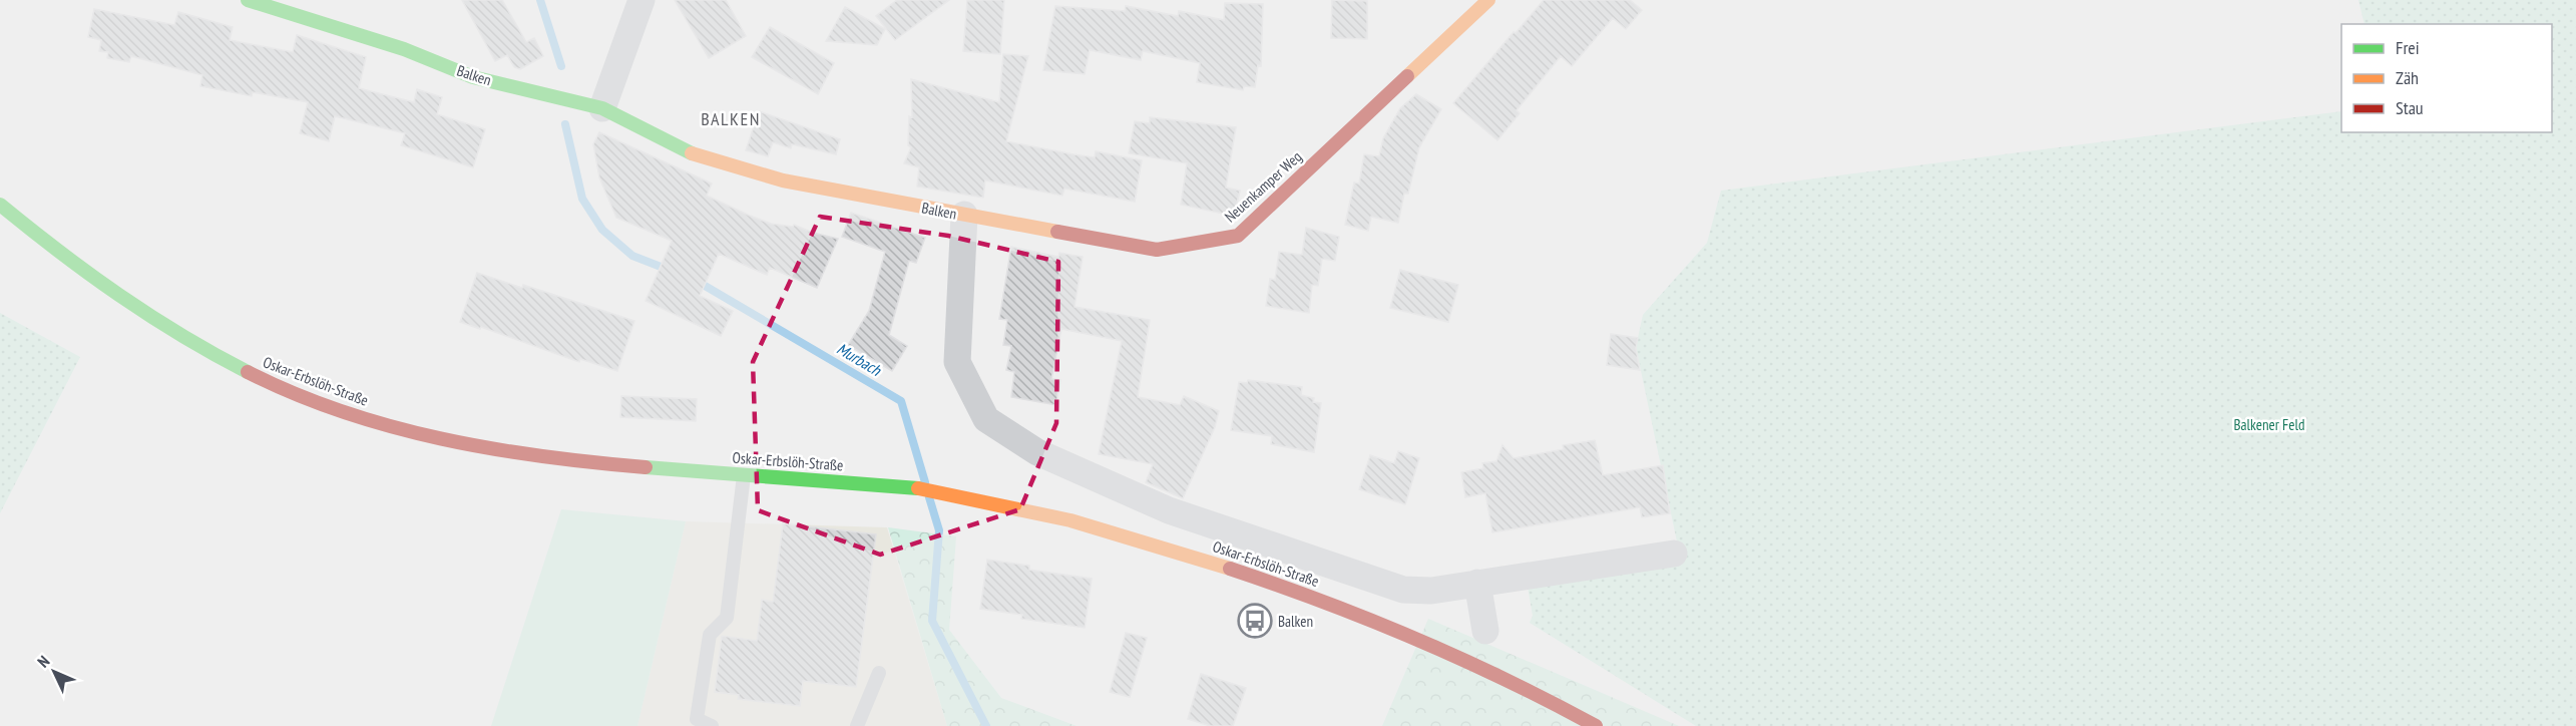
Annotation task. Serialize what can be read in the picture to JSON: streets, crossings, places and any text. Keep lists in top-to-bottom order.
{
  "streets": {
    "main road": ["Balken", "Neuenkamper Weg", "Oskar-Erbslöh-Straße"]
  },
  "crossings": [
    ["Balken", "Neuenkamper Weg"]
  ],
  "districts": ["BALKEN"],
  "water": ["Murbach"],
  "parks": ["Balkener Feld"],
  "places": {
    "bus stop": ["Balken"]
  },
  "legend": ["Frei", "Zäh", "Stau"],
  "north": "top left"
}
